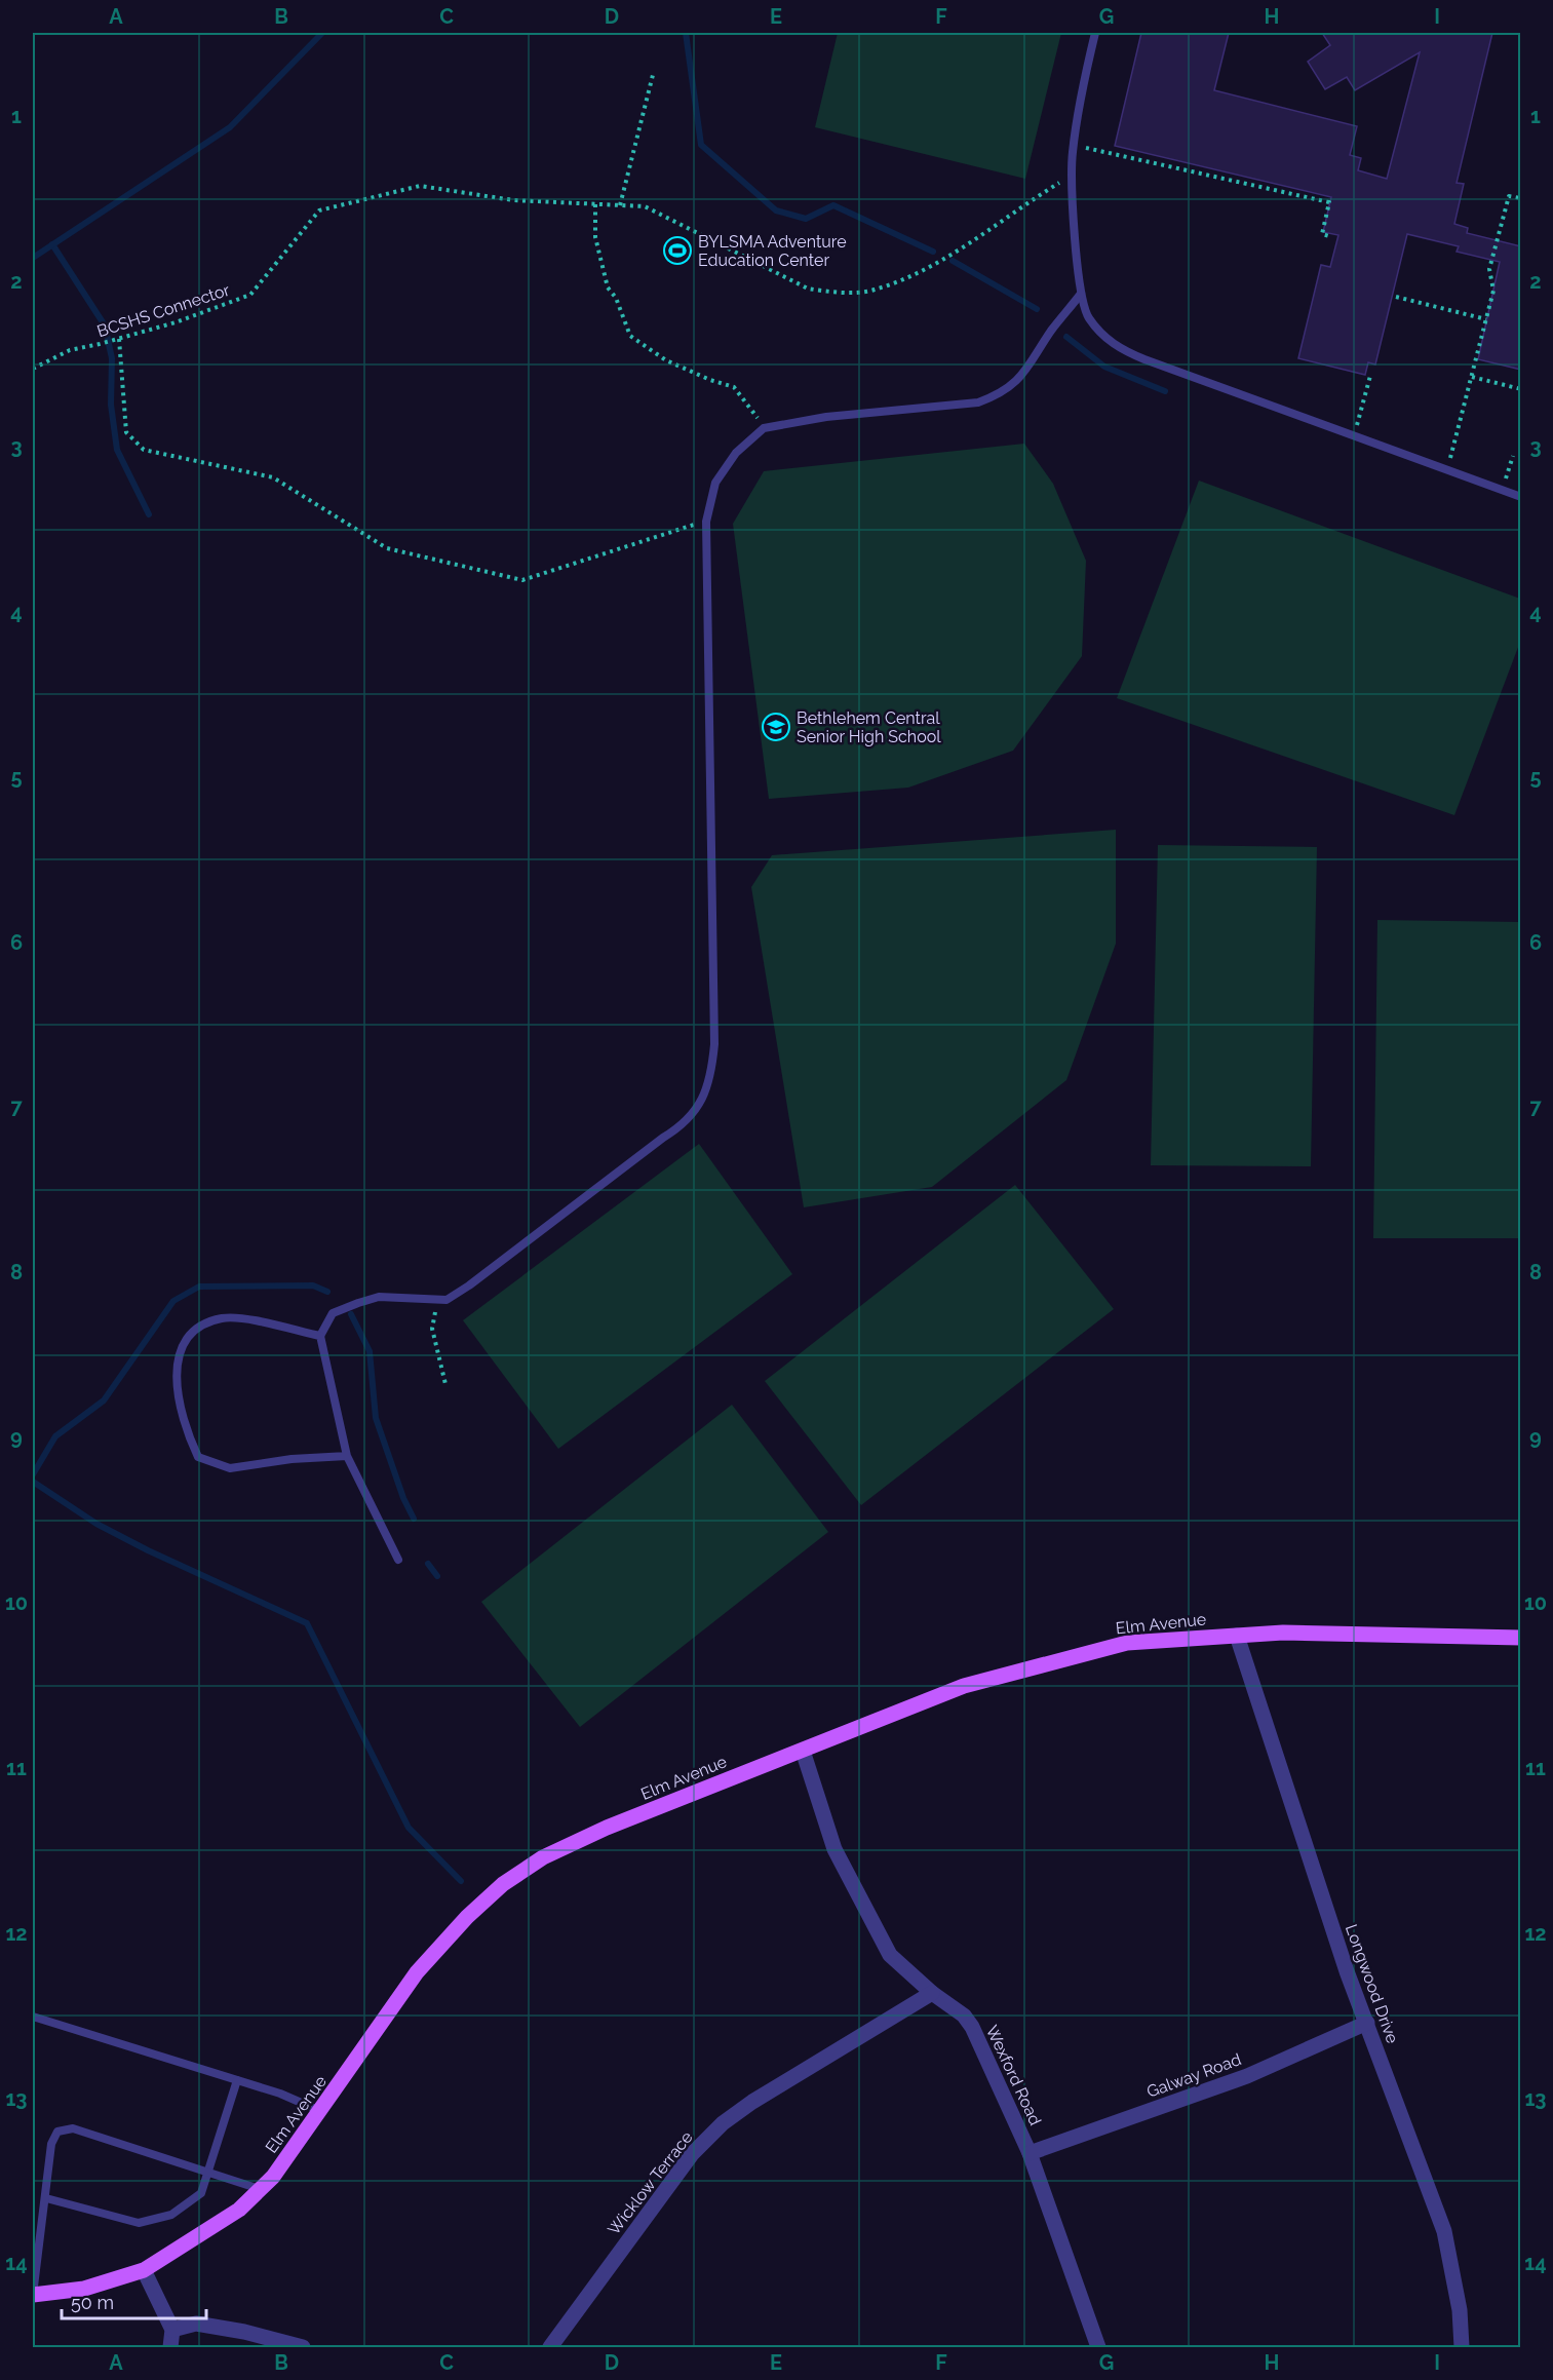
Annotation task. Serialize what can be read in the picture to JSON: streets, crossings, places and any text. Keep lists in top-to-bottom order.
{
  "streets": {
    "main road": ["Elm Avenue"],
    "street": [
      "Longwood Drive",
      "Wexford Road",
      "Galway Road",
      "Wicklow Terrace"
    ],
    "path": ["BCSHS Connector"]
  },
  "crossings": [
    ["Elm Avenue", "Longwood Drive"],
    ["Elm Avenue", "Wexford Road"],
    ["Longwood Drive", "Galway Road"],
    ["Wexford Road", "Galway Road"],
    ["Wexford Road", "Wicklow Terrace"]
  ],
  "places": {
    "sports": ["BYLSMA Adventure Education Center"],
    "school or university": ["Bethlehem Central Senior High School"]
  },
  "scale_bar": "50 m",
  "grid": {
    "columns": [
      "A",
      "B",
      "C",
      "D",
      "E",
      "F",
      "G",
      "H",
      "I"
    ],
    "rows": [
      "1",
      "2",
      "3",
      "4",
      "5",
      "6",
      "7",
      "8",
      "9",
      "10",
      "11",
      "12",
      "13",
      "14"
    ]
  }
}
